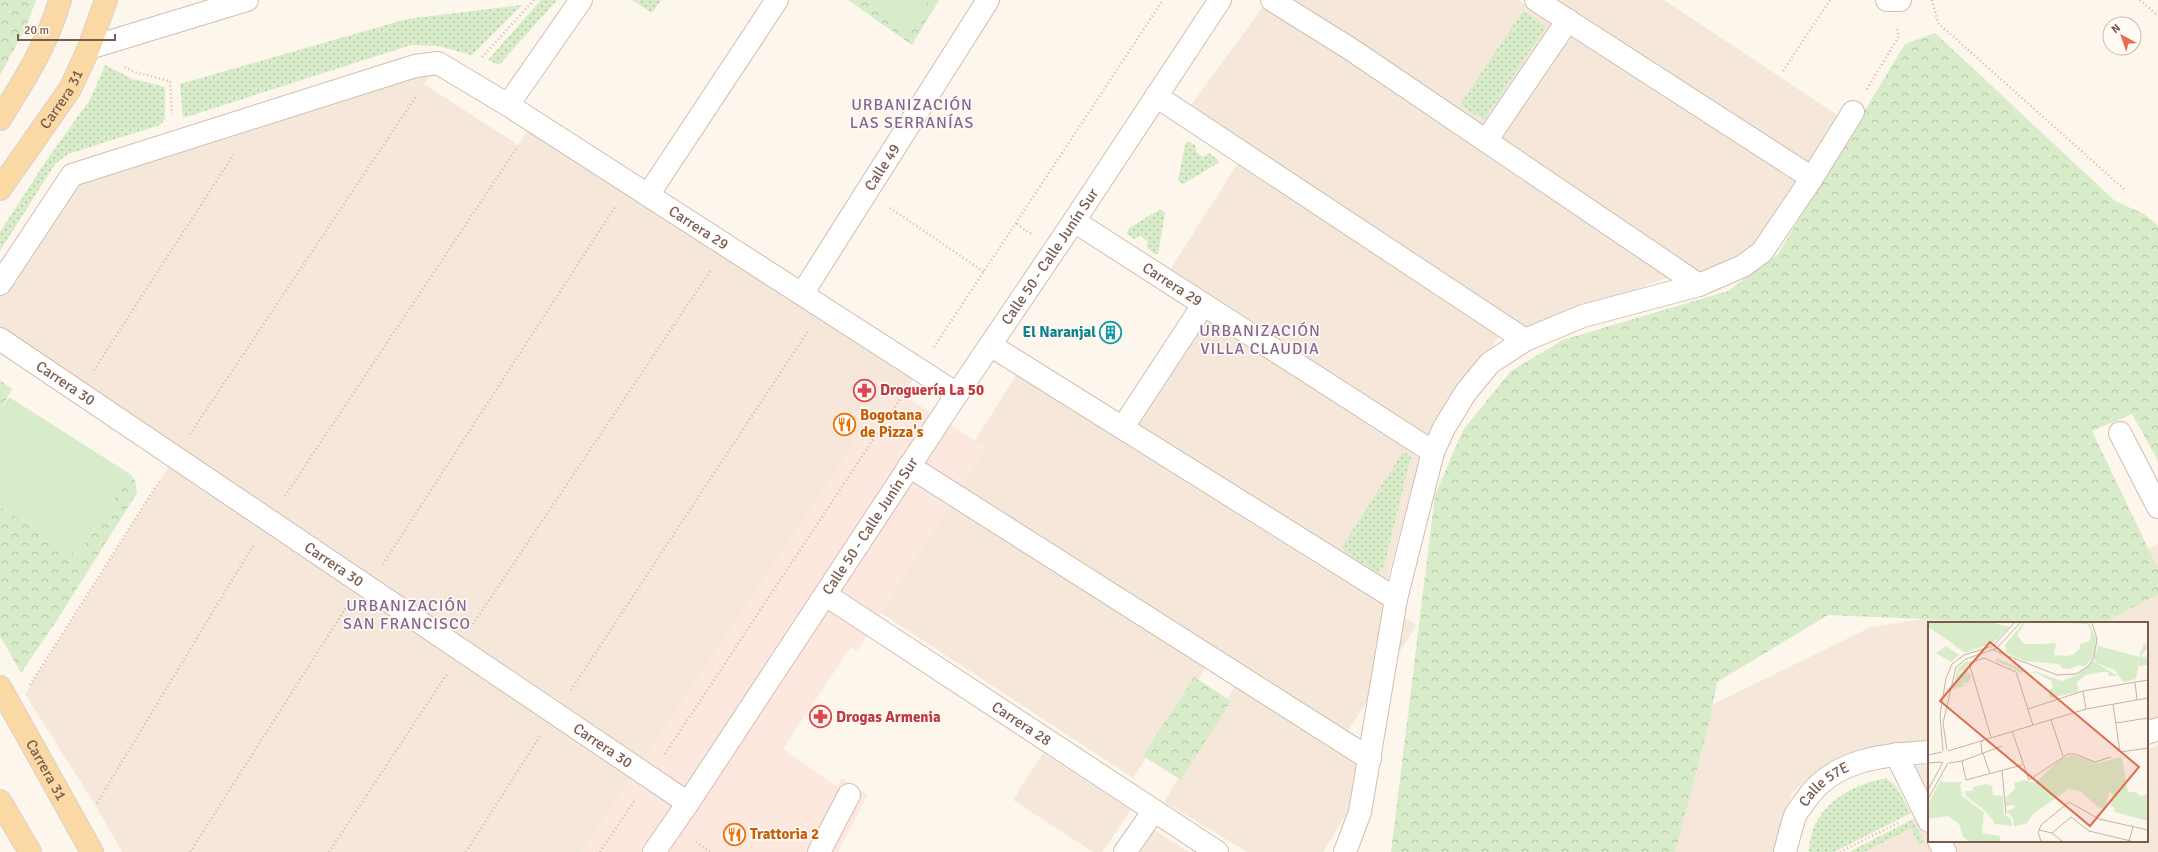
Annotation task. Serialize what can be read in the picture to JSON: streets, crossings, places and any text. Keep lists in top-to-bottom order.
{
  "streets": {
    "main road": ["Carrera 31"],
    "street": [
      "Calle 49",
      "Carrera 29",
      "Calle 50 - Calle Junín Sur",
      "Carrera 30",
      "Carrera 28",
      "Calle 57E"
    ]
  },
  "crossings": [
    ["Calle 49", "Carrera 29"],
    ["Carrera 29", "Calle 50 - Calle Junín Sur"],
    ["Calle 50 - Calle Junín Sur", "Carrera 30"],
    ["Calle 50 - Calle Junín Sur", "Carrera 28"]
  ],
  "districts": ["URBANIZACIÓN LAS SERRANÍAS", "URBANIZACIÓN VILLA CLAUDIA", "URBANIZACIÓN SAN FRANCISCO"],
  "places": {
    "building": ["El Naranjal"],
    "pharmacy": ["Droguería La 50", "Drogas Armenia"],
    "restaurant": ["Bogotana de Pizza's", "Trattoria 2"]
  },
  "scale_bar": "20 m",
  "north": "top left"
}
